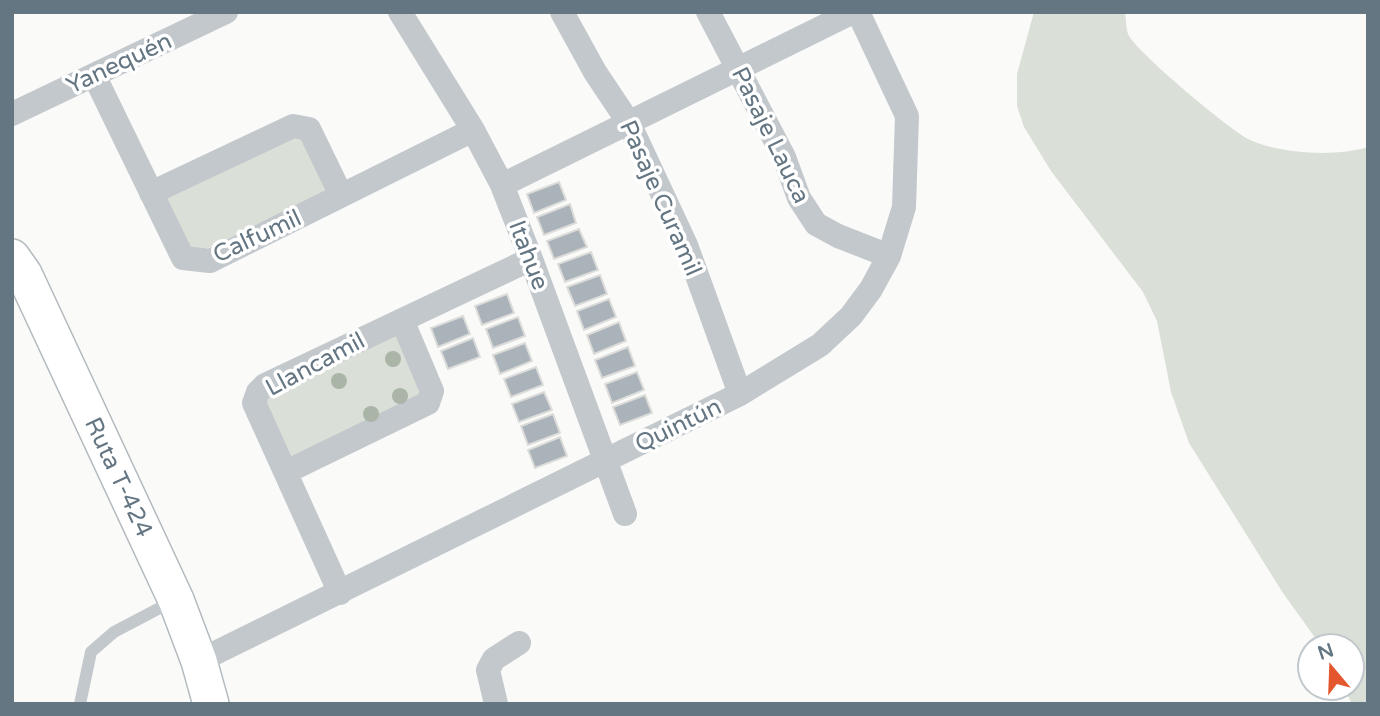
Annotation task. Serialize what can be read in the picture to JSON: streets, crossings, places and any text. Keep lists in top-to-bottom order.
{
  "streets": {
    "street": [
      "Yanequén",
      "Pasaje Lauca",
      "Pasaje Curamil",
      "Calfumil",
      "Itahue",
      "Llancamil",
      "Quintún",
      "Ruta T-424"
    ]
  },
  "crossings": [
    ["Yanequén", "Calfumil"],
    ["Pasaje Lauca", "Quintún"],
    ["Pasaje Curamil", "Quintún"],
    ["Calfumil", "Itahue"],
    ["Itahue", "Llancamil"],
    ["Itahue", "Quintún"],
    ["Llancamil", "Quintún"],
    ["Quintún", "Ruta T-424"]
  ],
  "north": "top"
}
